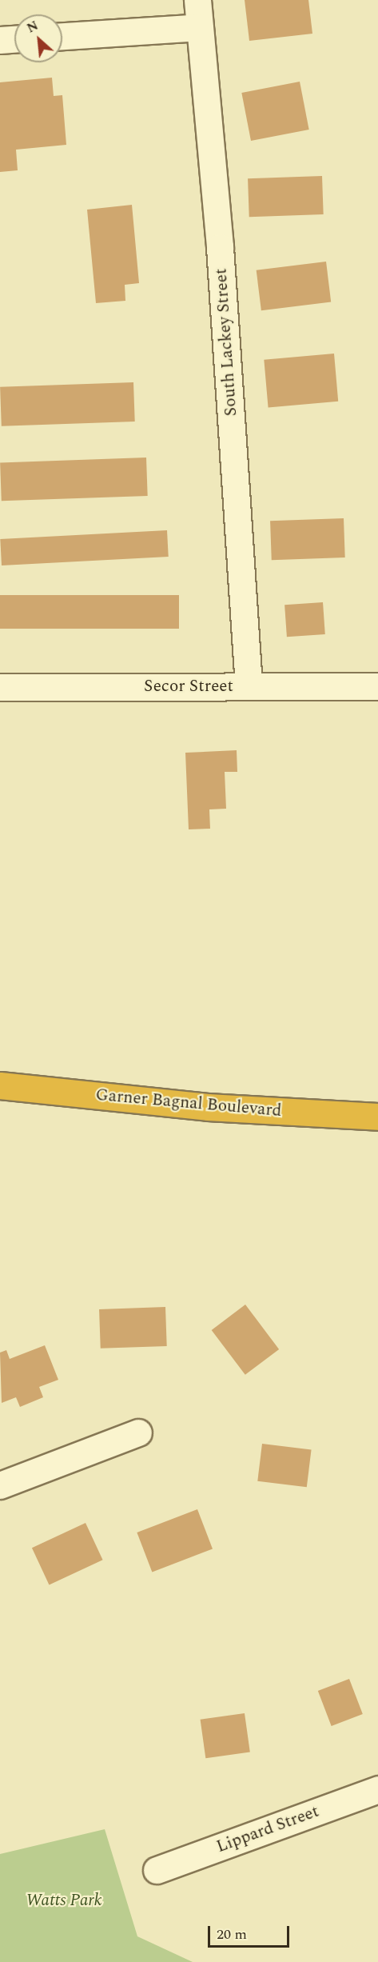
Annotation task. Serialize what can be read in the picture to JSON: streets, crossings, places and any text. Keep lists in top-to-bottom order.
{
  "streets": {
    "highway": ["Garner Bagnal Boulevard"],
    "street": ["South Lackey Street", "Secor Street", "Lippard Street"]
  },
  "crossings": [
    ["South Lackey Street", "Secor Street"]
  ],
  "parks": ["Watts Park"],
  "scale_bar": "20 m",
  "north": "top left"
}
